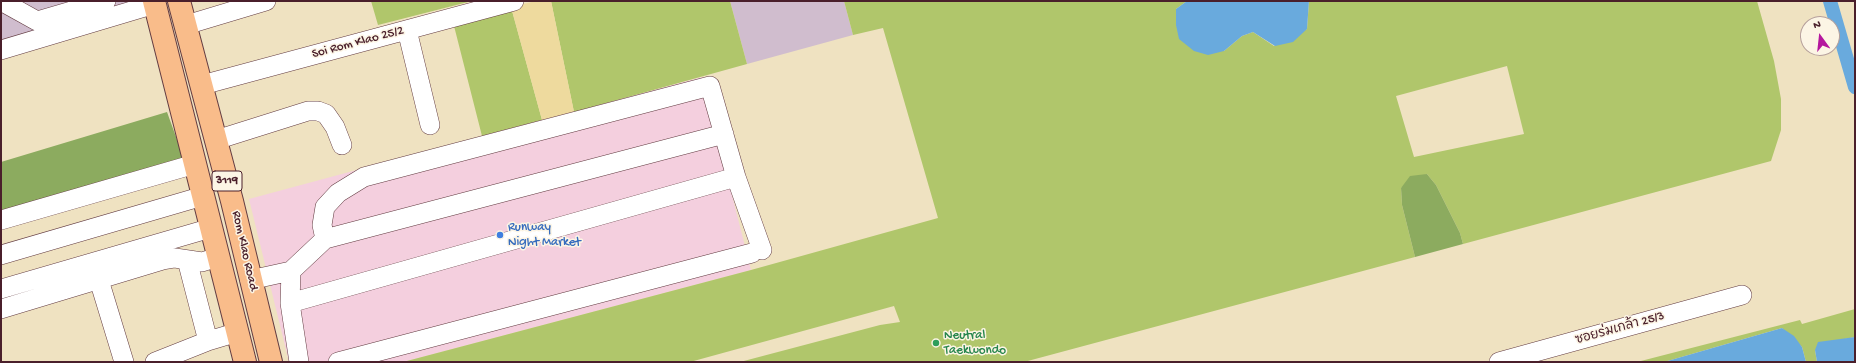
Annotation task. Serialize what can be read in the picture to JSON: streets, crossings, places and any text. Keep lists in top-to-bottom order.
{
  "streets": {
    "main road": ["3119", "Rom Klao Road"],
    "street": ["Soi Rom Klao 25/2", "ซอยร่มเกล้า 25/3"]
  },
  "crossings": [
    ["Soi Rom Klao 25/2", "Rom Klao Road"]
  ],
  "places": ["Runway Night Market", "Neutral Taekwondo"],
  "north": "top"
}
